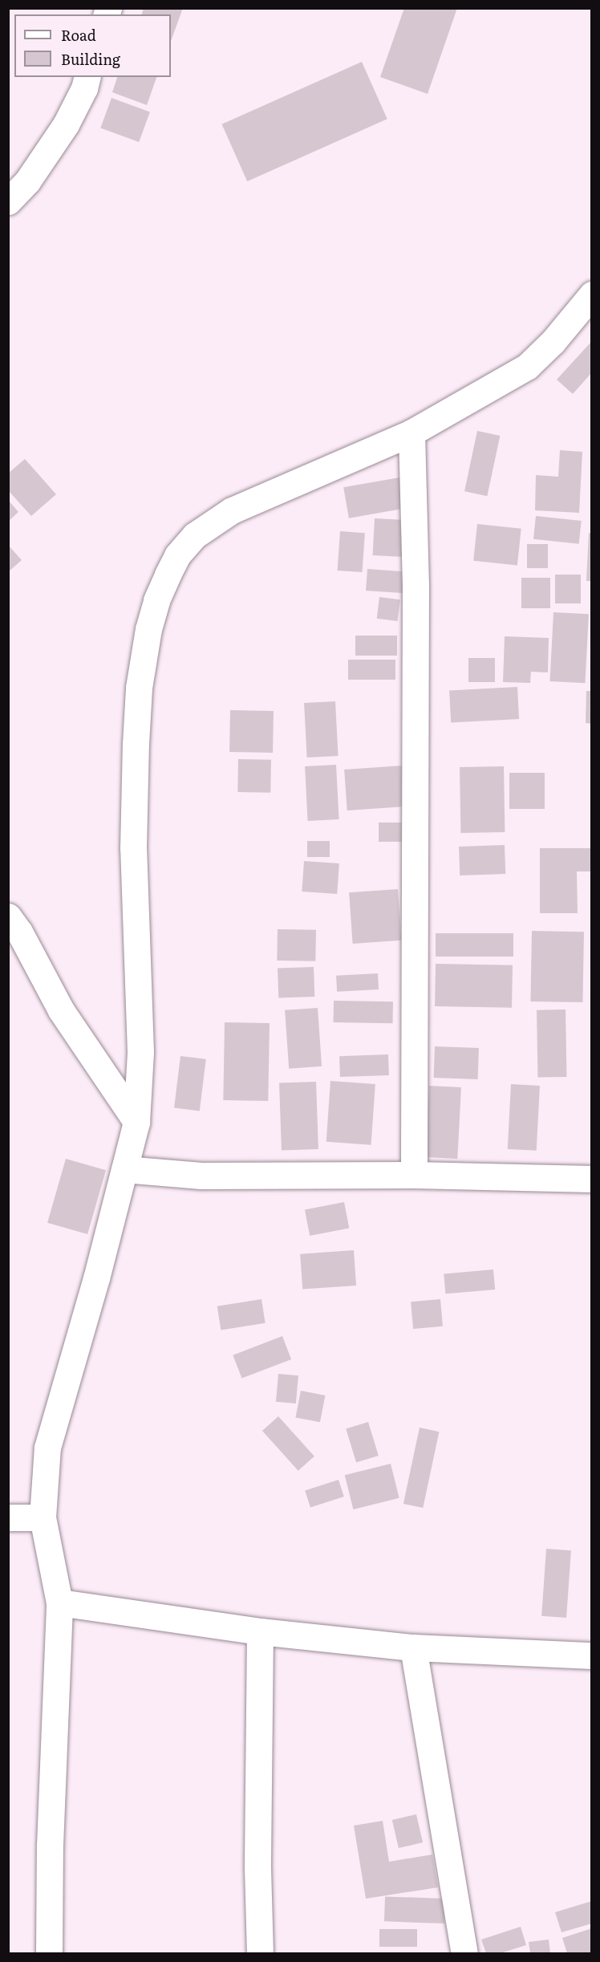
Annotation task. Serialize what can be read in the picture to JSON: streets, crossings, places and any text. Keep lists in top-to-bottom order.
{
  "legend": ["Road", "Building"]
}
